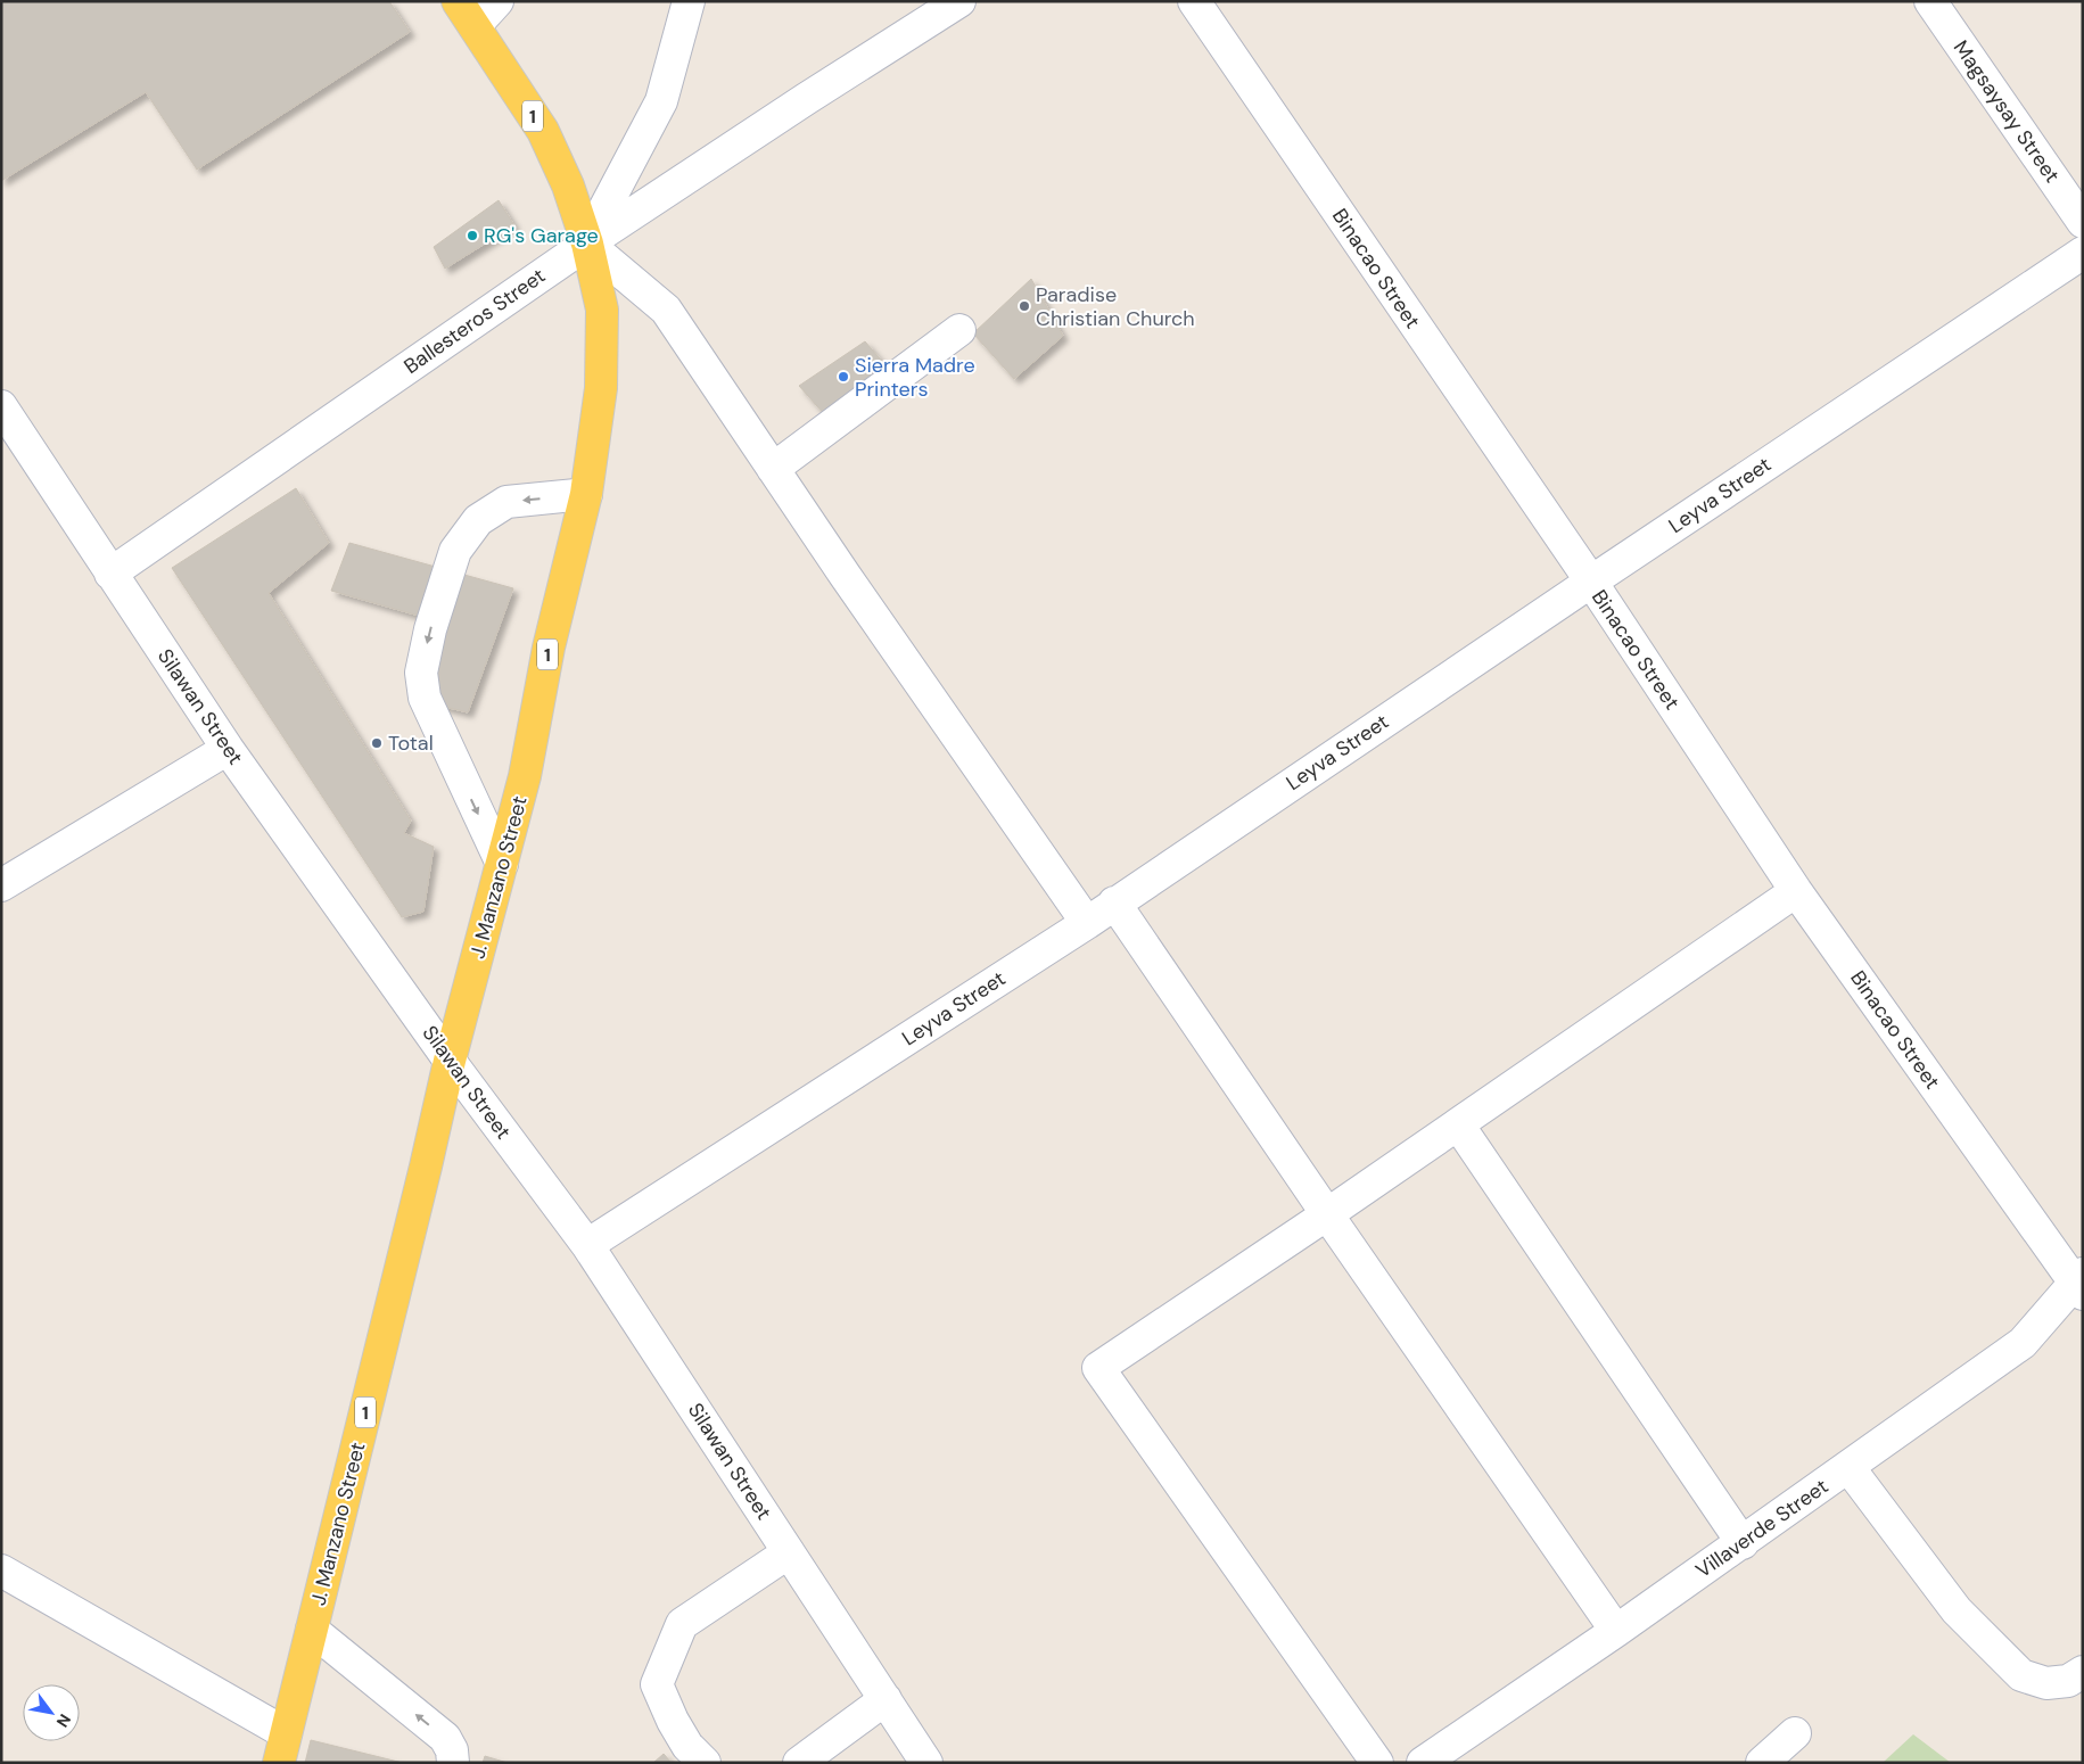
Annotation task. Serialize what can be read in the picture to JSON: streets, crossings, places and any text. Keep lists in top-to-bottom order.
{
  "streets": {
    "main road": ["1", "J. Manzano Street"],
    "street": [
      "Magsaysay Street",
      "Binacao Street",
      "Ballesteros Street",
      "Leyva Street",
      "Silawan Street",
      "Villaverde Street"
    ]
  },
  "crossings": [
    ["1", "Ballesteros Street"],
    ["1", "J. Manzano Street"],
    ["Binacao Street", "Leyva Street"],
    ["Binacao Street", "Villaverde Street"],
    ["Ballesteros Street", "Silawan Street"],
    ["Ballesteros Street", "J. Manzano Street"],
    ["Leyva Street", "Silawan Street"],
    ["Silawan Street", "J. Manzano Street"]
  ],
  "places": [
    "RG's Garage",
    "Paradise Christian Church",
    "Sierra Madre Printers",
    "Total"
  ],
  "north": "bottom right"
}
